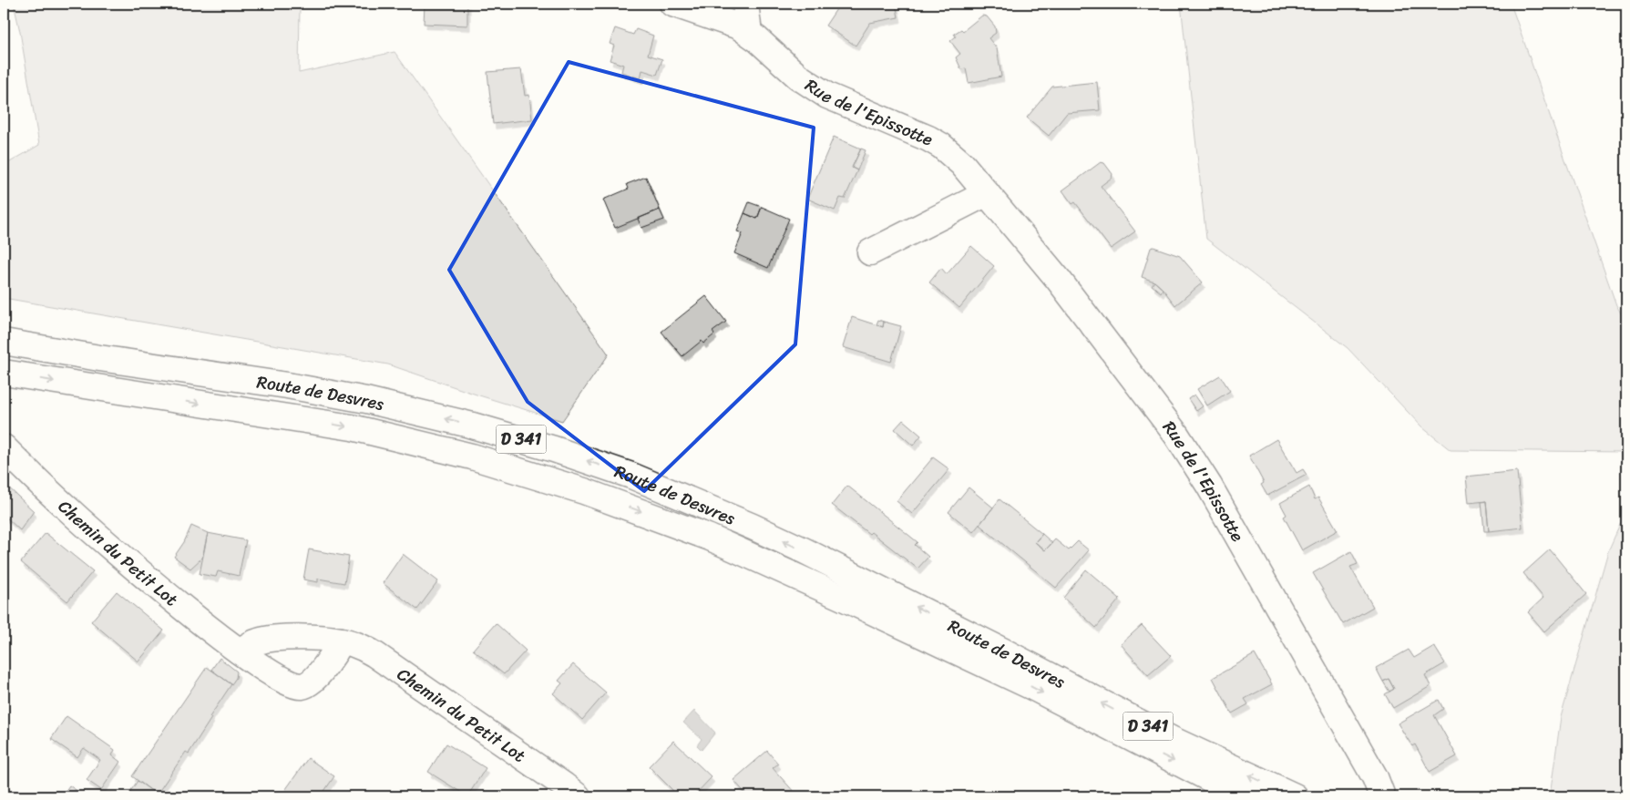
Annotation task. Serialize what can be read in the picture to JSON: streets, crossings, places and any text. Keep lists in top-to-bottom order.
{
  "streets": {
    "main road": [
      "Rue de l'Epissotte",
      "Route de Desvres",
      "D 341",
      "Chemin du Petit Lot"
    ]
  }
}
